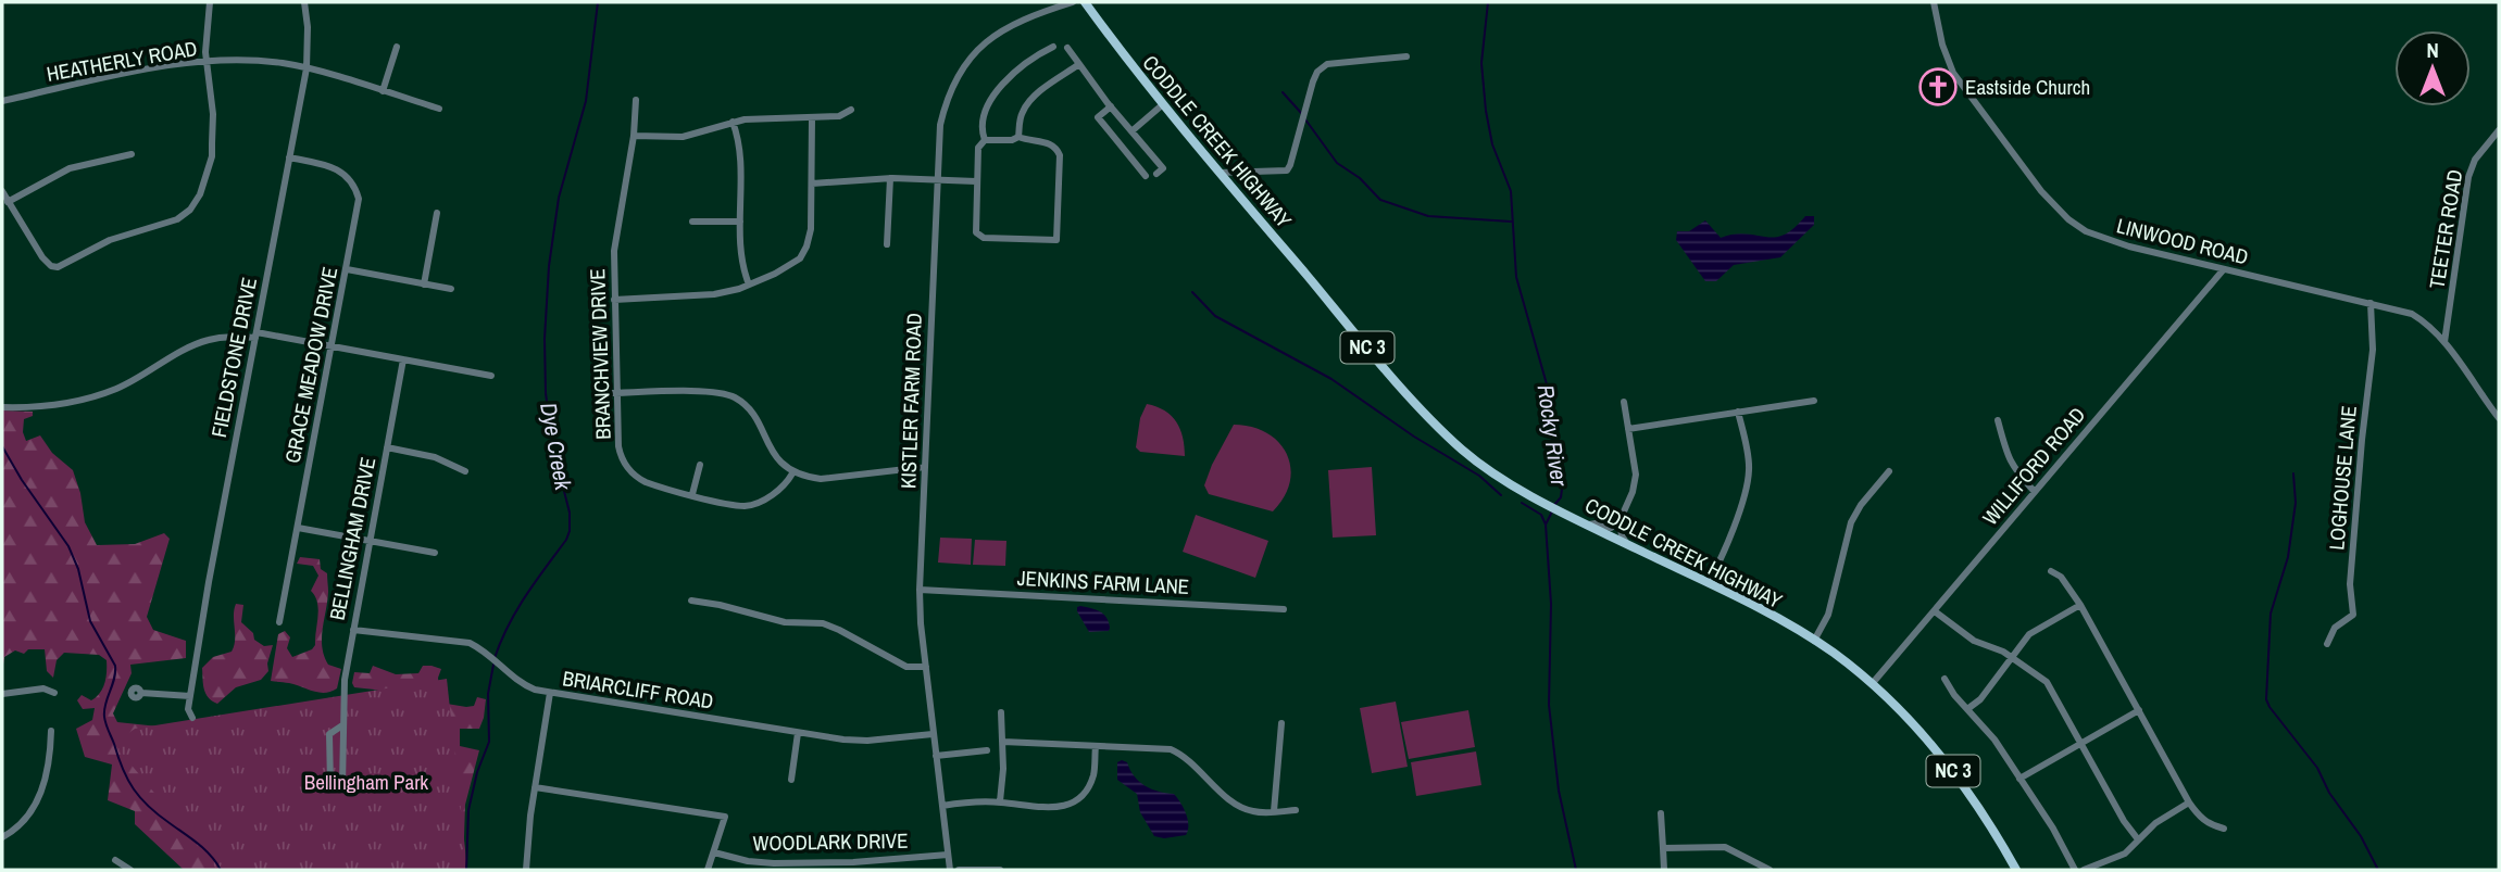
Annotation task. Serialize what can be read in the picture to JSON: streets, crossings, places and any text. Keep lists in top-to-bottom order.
{
  "streets": {
    "main road": ["CODDLE CREEK HIGHWAY", "NC 3"],
    "street": [
      "HEATHERLY ROAD",
      "TEETER ROAD",
      "LINWOOD ROAD",
      "BRANCHVIEW DRIVE",
      "FIELDSTONE DRIVE",
      "GRACE MEADOW DRIVE",
      "KISTLER FARM ROAD",
      "WILLIFORD ROAD",
      "LOGHOUSE LANE",
      "BELLINGHAM DRIVE",
      "JENKINS FARM LANE",
      "BRIARCLIFF ROAD",
      "WOODLARK DRIVE"
    ]
  },
  "crossings": [
    ["HEATHERLY ROAD", "FIELDSTONE DRIVE"],
    ["CODDLE CREEK HIGHWAY", "WILLIFORD ROAD"],
    ["TEETER ROAD", "LINWOOD ROAD"],
    ["LINWOOD ROAD", "WILLIFORD ROAD"],
    ["LINWOOD ROAD", "LOGHOUSE LANE"],
    ["FIELDSTONE DRIVE", "GRACE MEADOW DRIVE"],
    ["KISTLER FARM ROAD", "JENKINS FARM LANE"],
    ["KISTLER FARM ROAD", "BRIARCLIFF ROAD"],
    ["KISTLER FARM ROAD", "WOODLARK DRIVE"],
    ["BELLINGHAM DRIVE", "BRIARCLIFF ROAD"]
  ],
  "water": ["Rocky River", "Dye Creek"],
  "parks": ["Bellingham Park"],
  "places": {
    "church": ["Eastside Church"]
  },
  "north": "top"
}
